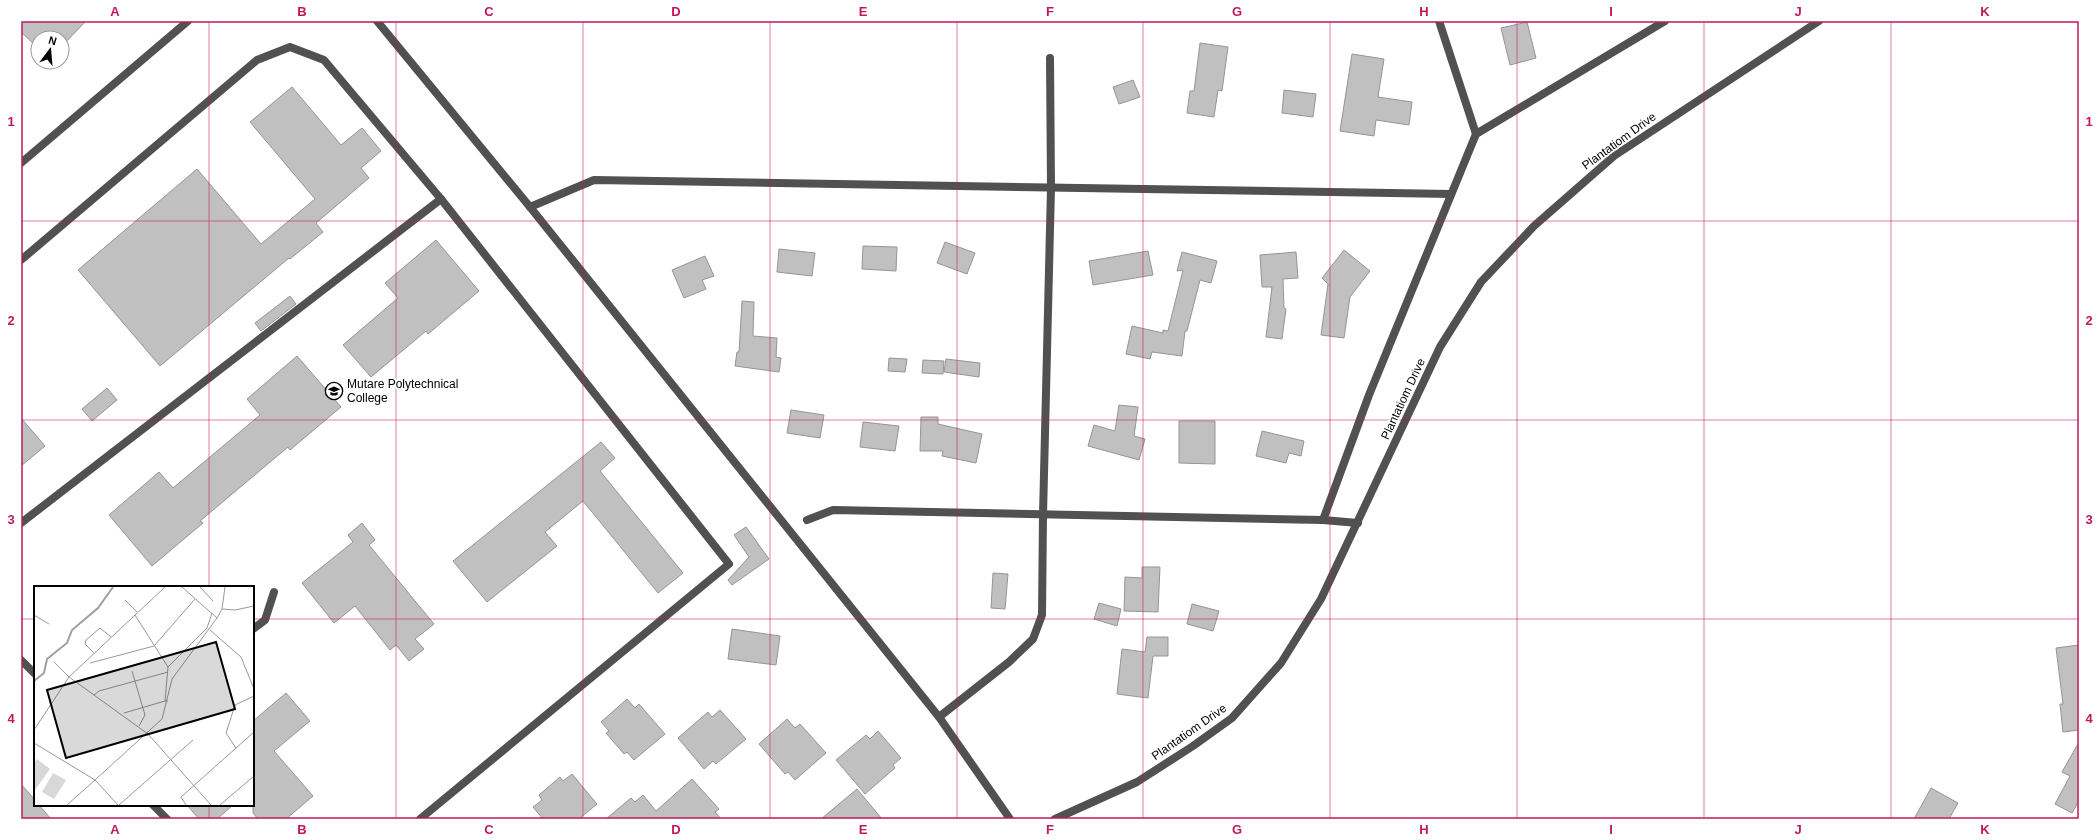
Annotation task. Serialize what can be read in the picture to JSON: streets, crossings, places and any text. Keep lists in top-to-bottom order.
{
  "streets": {
    "street": ["Plantatiom Drive"]
  },
  "places": {
    "school or university": ["Mutare Polytechnical College"]
  },
  "north": "top",
  "grid": {
    "columns": [
      "A",
      "B",
      "C",
      "D",
      "E",
      "F",
      "G",
      "H",
      "I",
      "J",
      "K"
    ],
    "rows": [
      "1",
      "2",
      "3",
      "4"
    ]
  }
}
